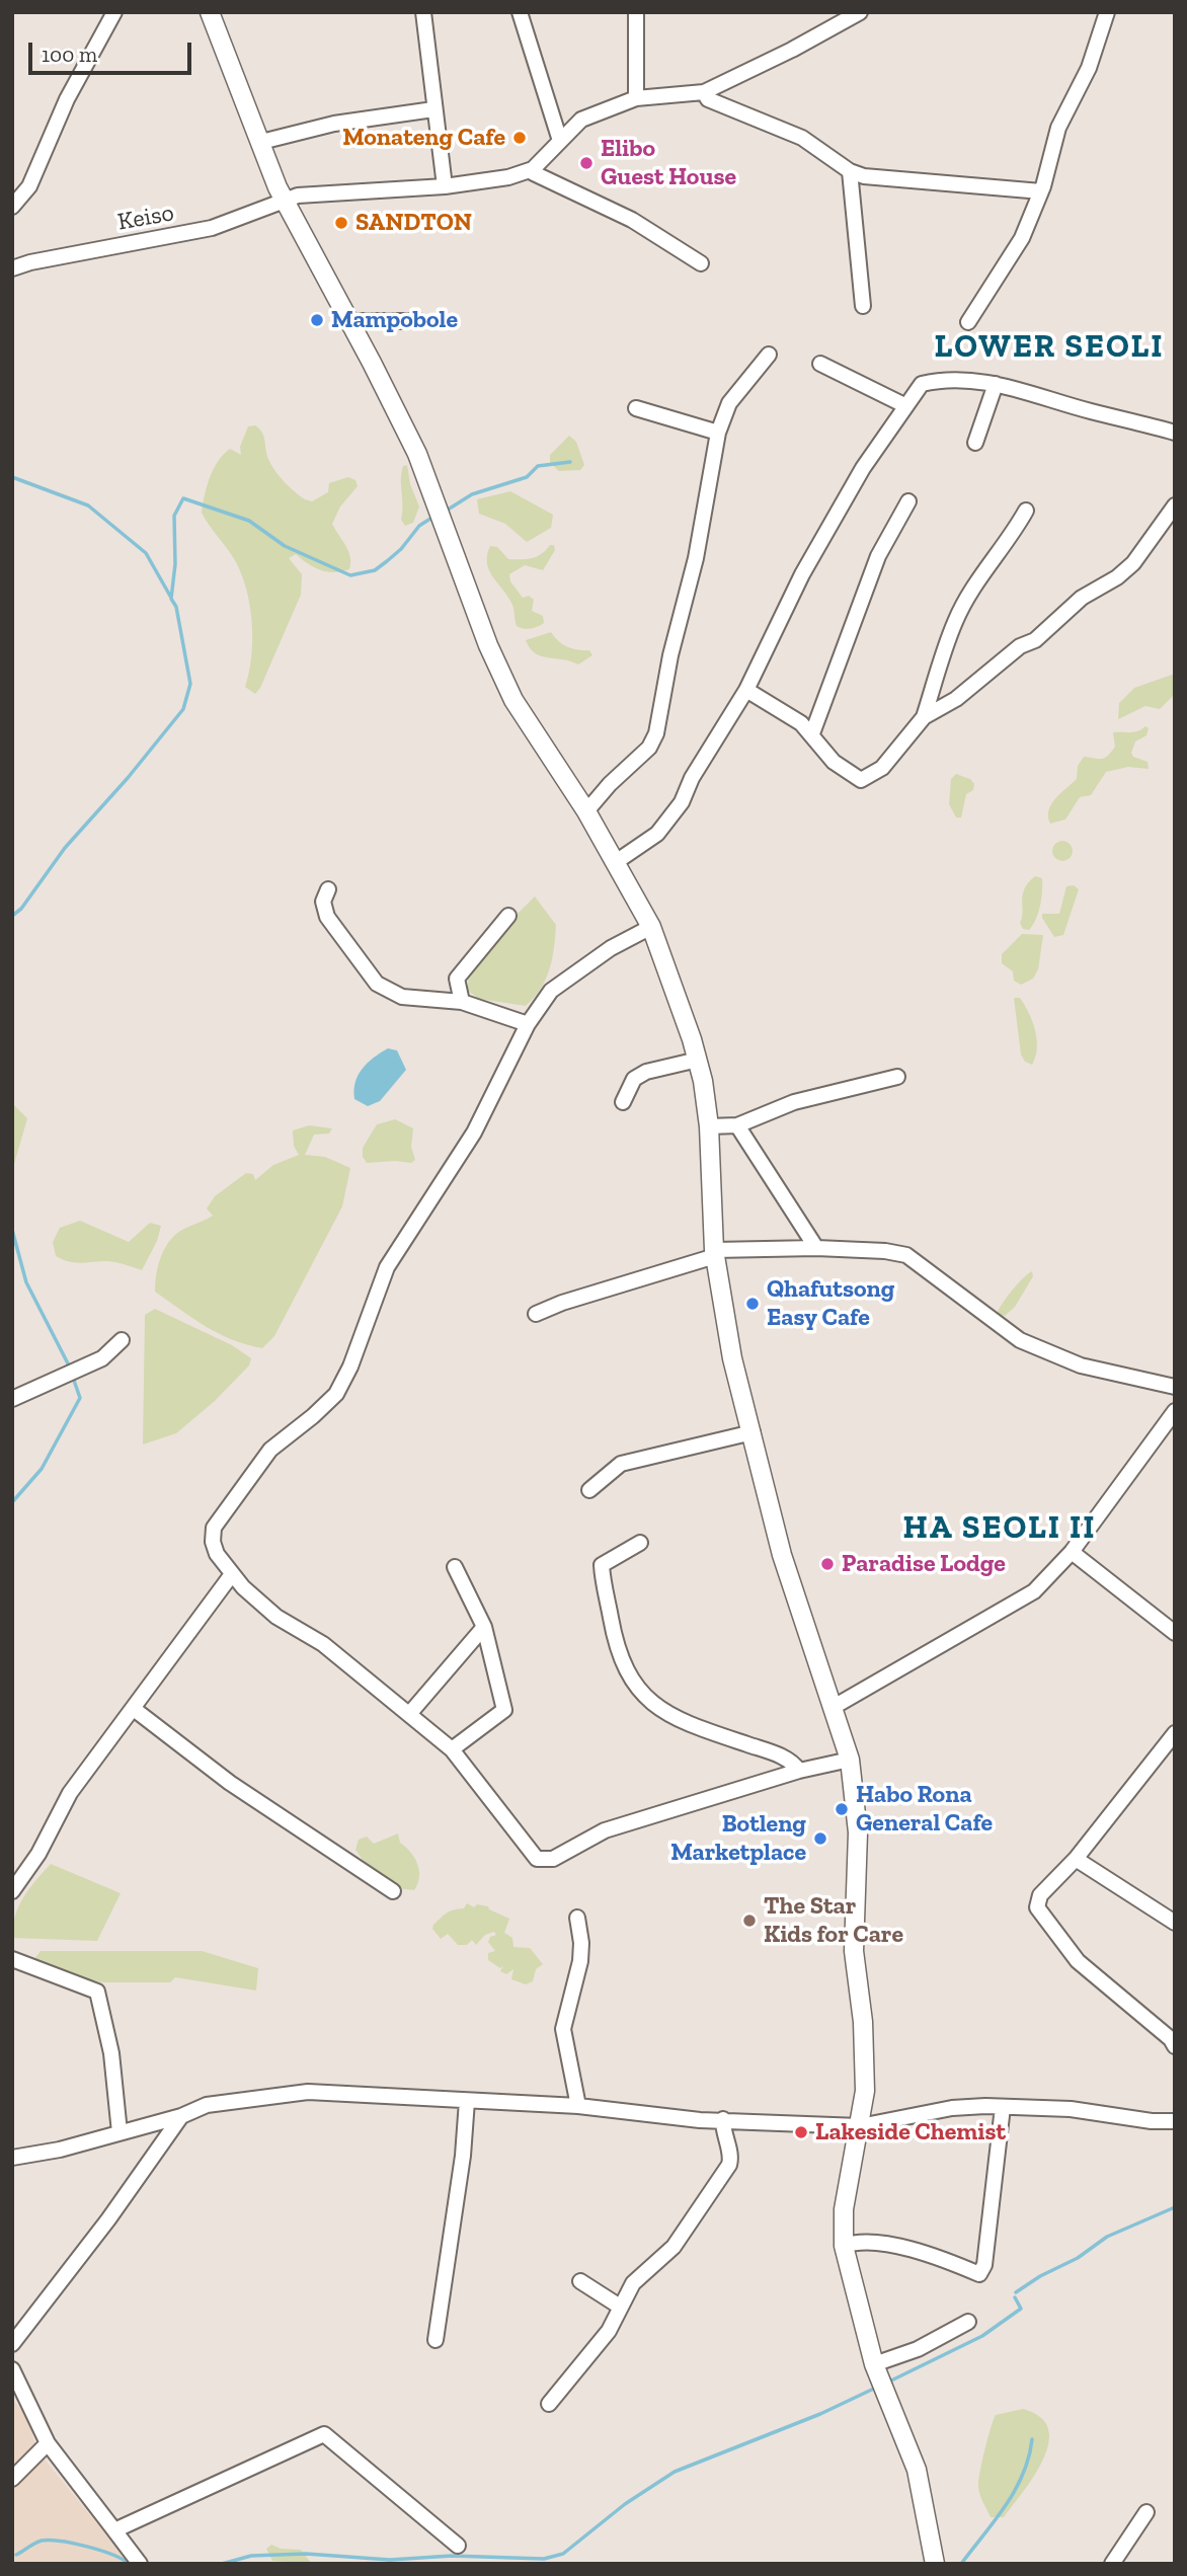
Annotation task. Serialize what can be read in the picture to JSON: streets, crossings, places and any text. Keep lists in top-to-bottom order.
{
  "streets": {
    "street": ["Keiso"]
  },
  "districts": ["LOWER SEOLI", "HA SEOLI II"],
  "places": [
    "Monateng Cafe",
    "Elibo Guest House",
    "SANDTON",
    "Mampobole",
    "Qhafutsong Easy Cafe",
    "Paradise Lodge",
    "Habo Rona General Cafe",
    "Botleng Marketplace",
    "The Star Kids for Care",
    "Lakeside Chemist"
  ],
  "scale_bar": "100 m"
}
